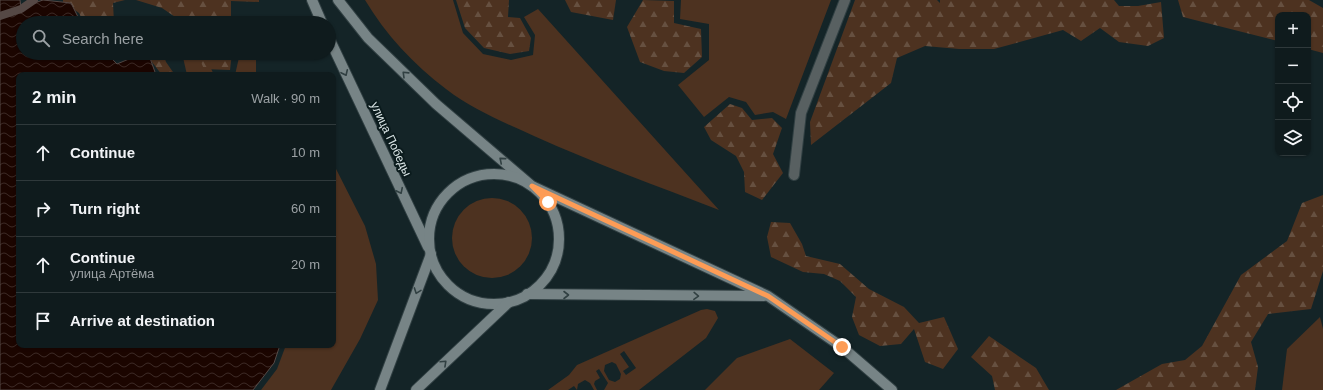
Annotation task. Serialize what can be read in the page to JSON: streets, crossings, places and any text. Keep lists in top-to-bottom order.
{
  "streets": {
    "main road": ["улица Победы"]
  },
  "page": {
    "map_buttons": ["+", "−"],
    "search": "Search here",
    "heading": ["2 min", "Walk · 90 m"],
    "list": [
      ["Continue", "10 m"],
      ["Turn right", "60 m"],
      ["Continue", "улица Артёма", "20 m"],
      "Arrive at destination"
    ]
  }
}
